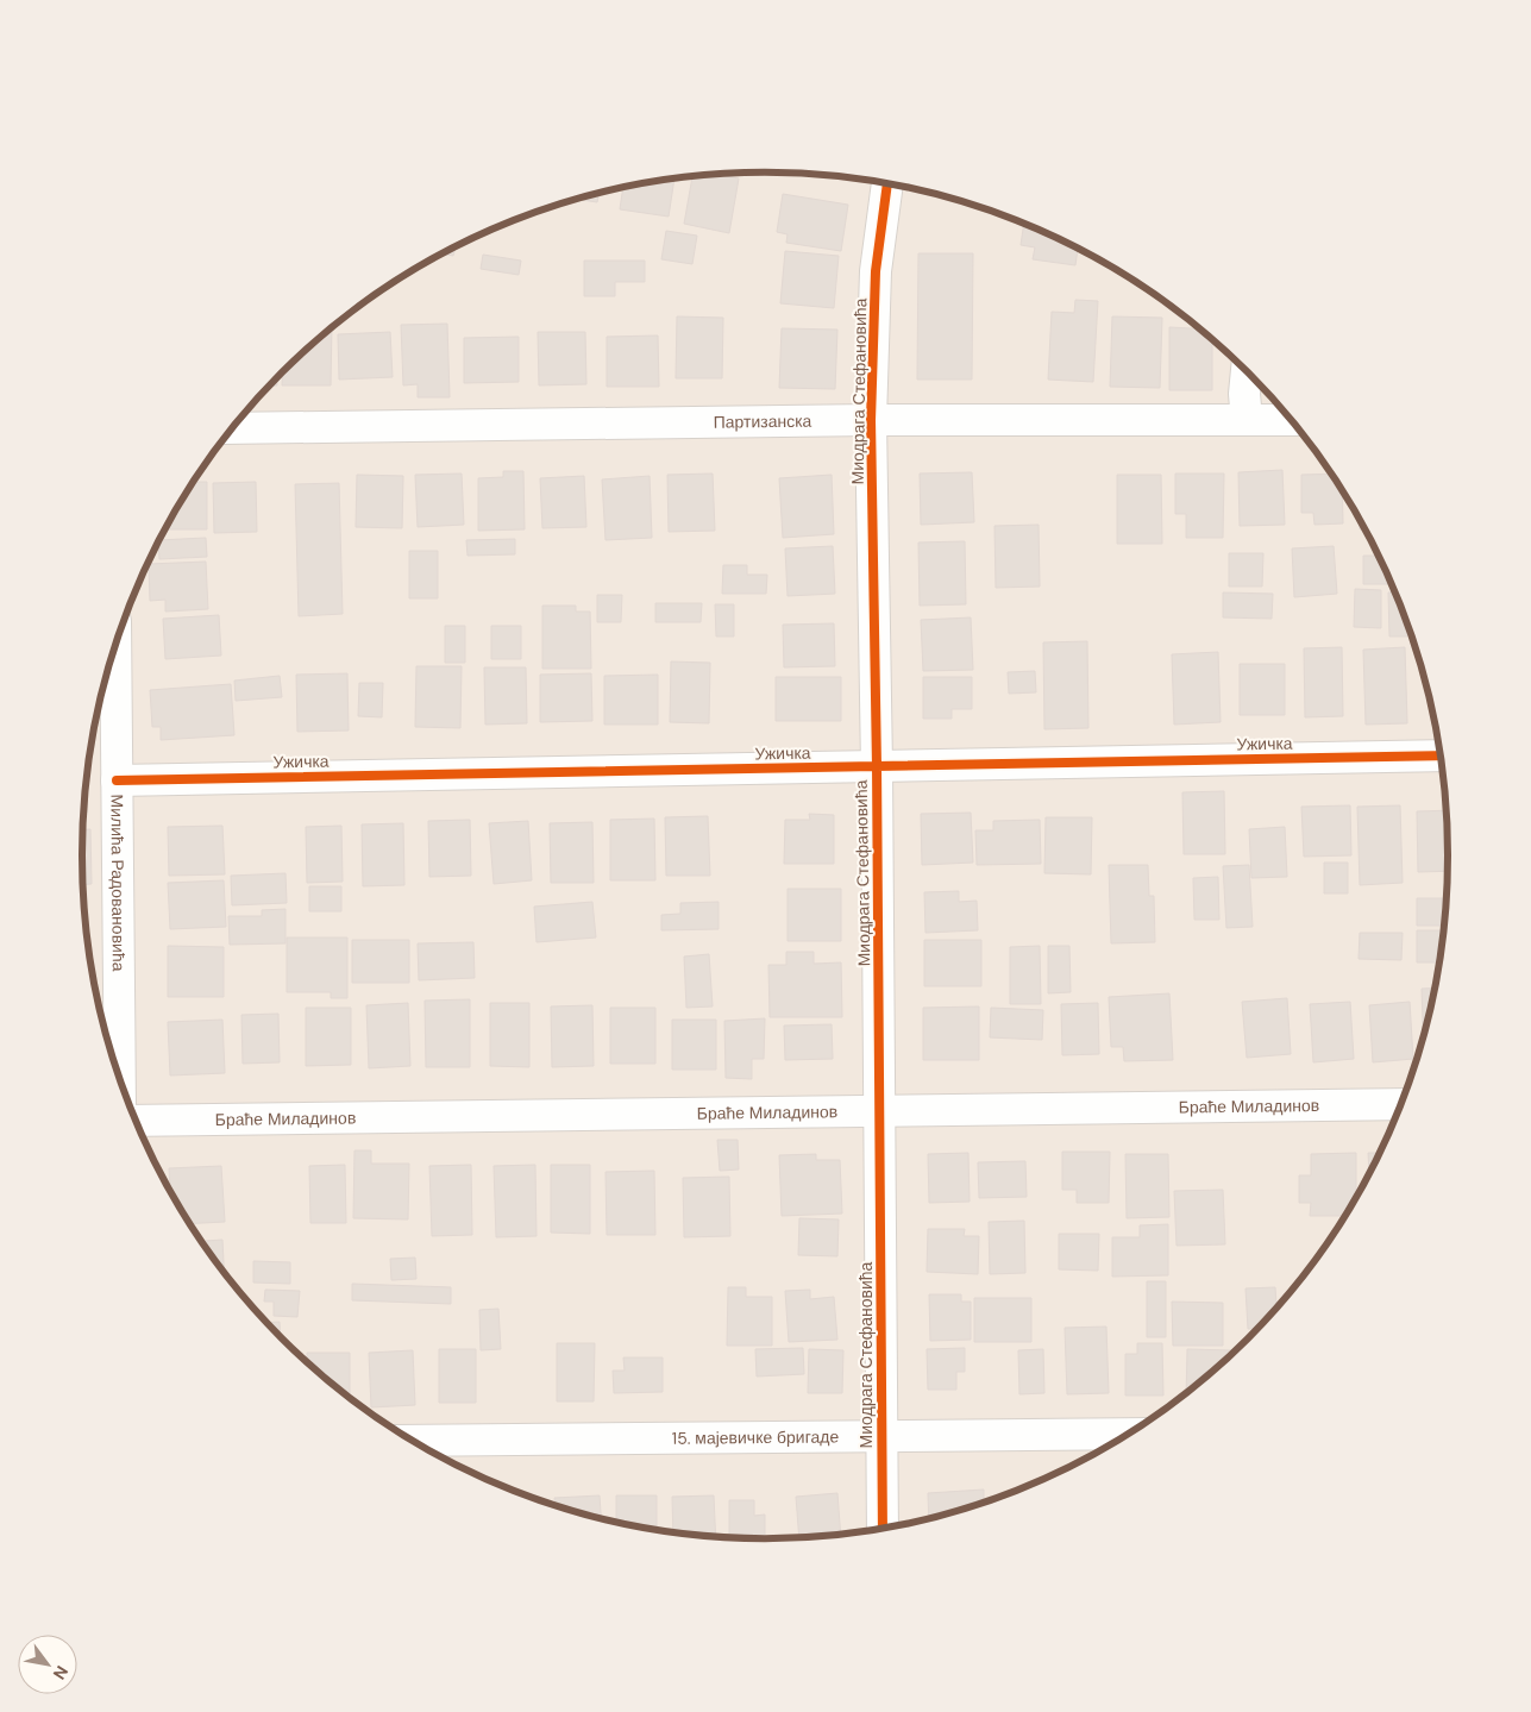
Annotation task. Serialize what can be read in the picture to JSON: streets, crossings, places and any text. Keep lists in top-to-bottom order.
{
  "streets": {
    "street": [
      "Миодрага Стефановића",
      "Партизанска",
      "Ужичка",
      "Милића Радовановића",
      "Браће Миладинов",
      "15. мајевичке бригаде"
    ]
  },
  "crossings": [
    ["Миодрага Стефановића", "Партизанска"],
    ["Миодрага Стефановића", "Ужичка"],
    ["Миодрага Стефановића", "Браће Миладинов"],
    ["Миодрага Стефановића", "15. мајевичке бригаде"],
    ["Ужичка", "Милића Радовановића"]
  ],
  "north": "bottom right"
}
